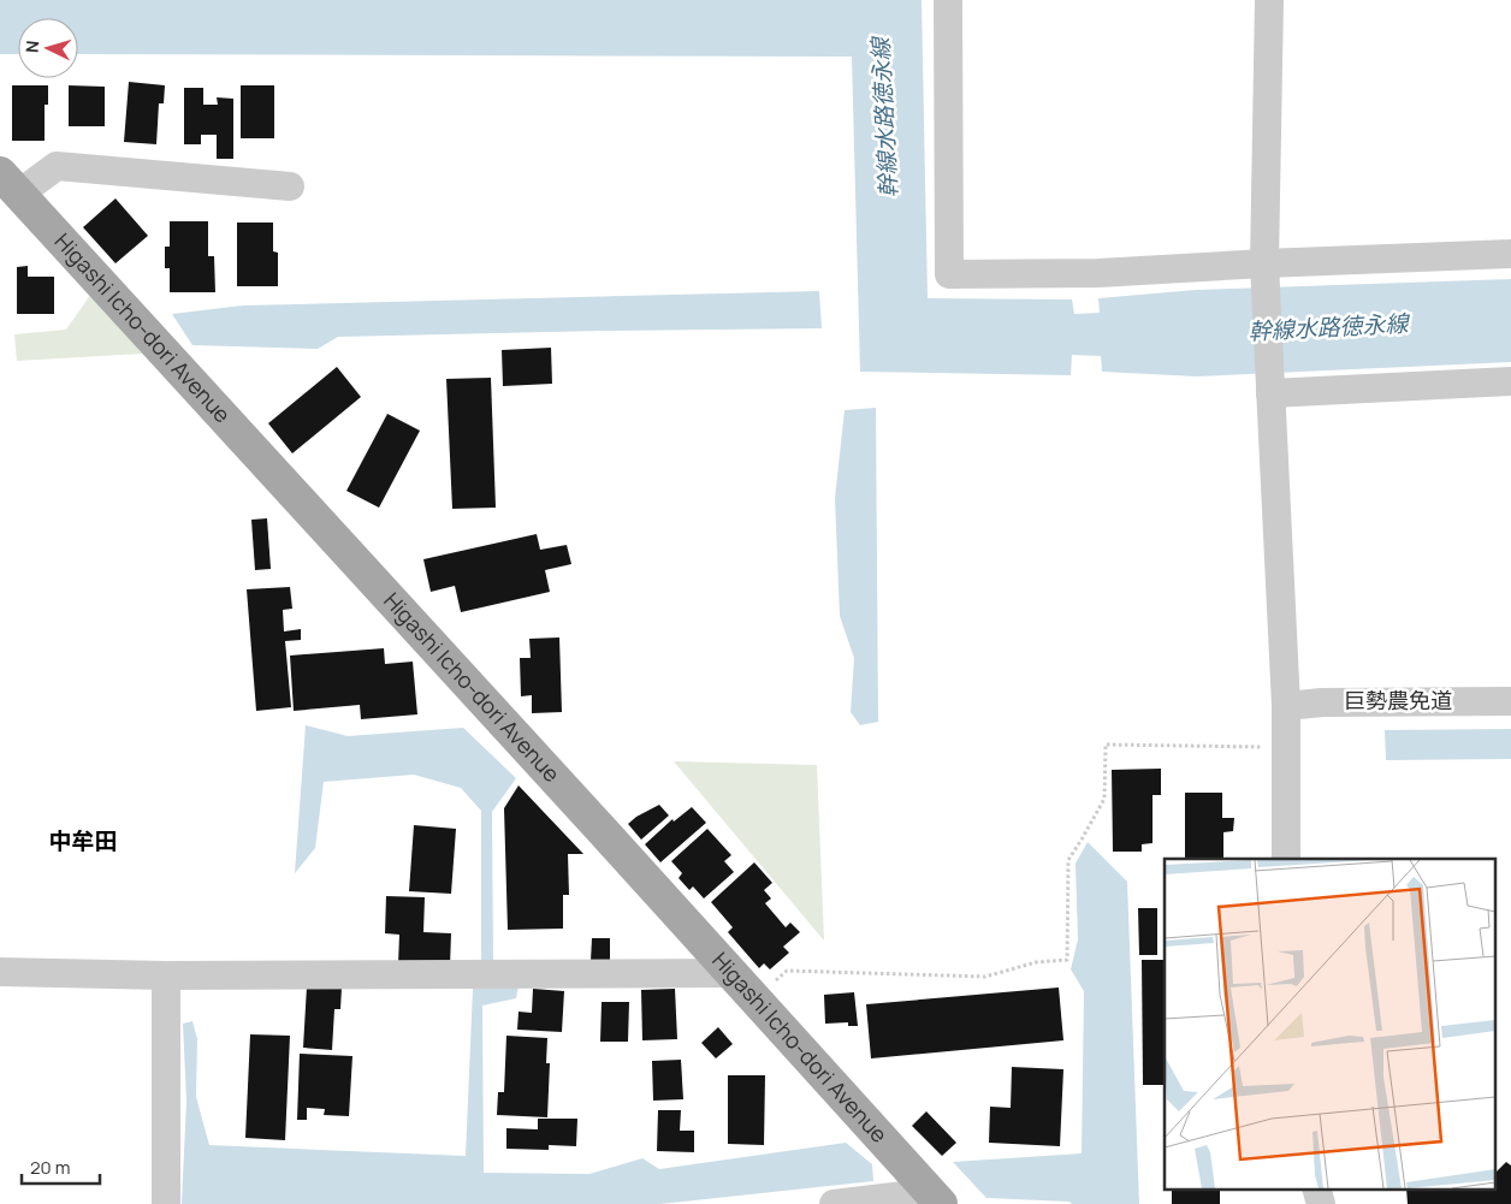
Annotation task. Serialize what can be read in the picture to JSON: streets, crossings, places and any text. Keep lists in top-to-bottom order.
{
  "streets": {
    "main road": ["Higashi Icho-dori Avenue"],
    "street": ["巨勢農免道"]
  },
  "districts": ["中牟田"],
  "water": ["幹線水路徳永線"],
  "scale_bar": "20 m",
  "north": "left"
}
